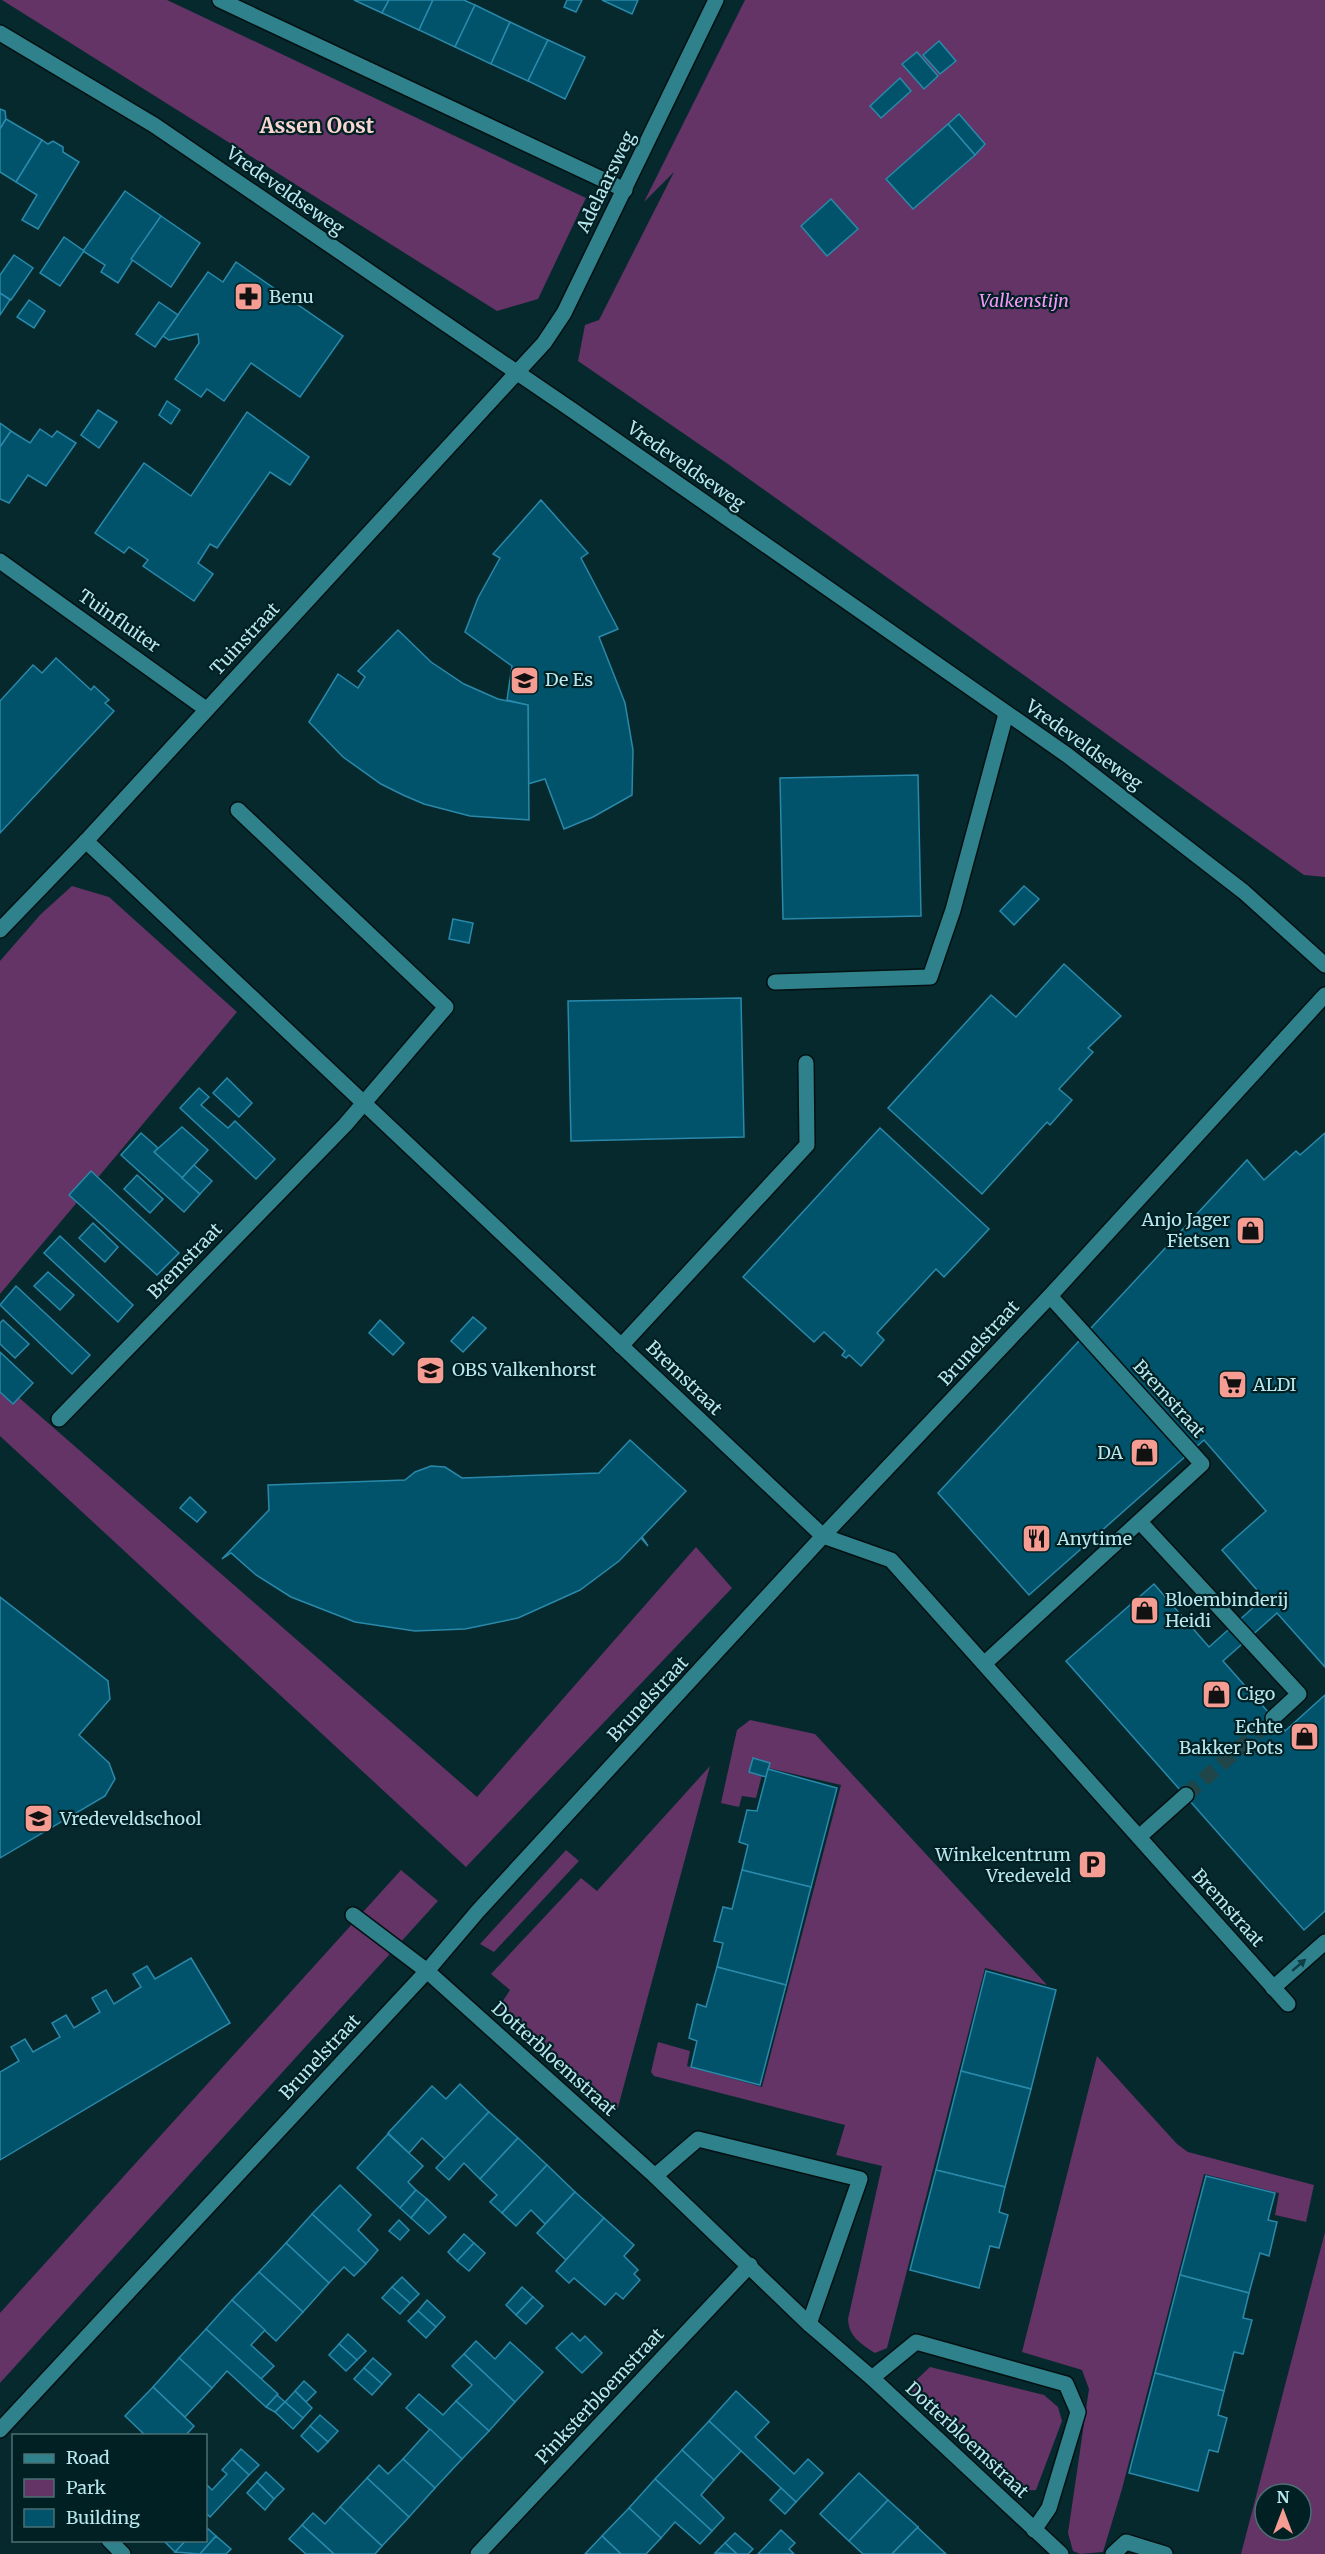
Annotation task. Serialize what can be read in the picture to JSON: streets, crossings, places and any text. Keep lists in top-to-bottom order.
{
  "streets": {
    "street": [
      "Adelaarsweg",
      "Vredeveldseweg",
      "Tuinfluiter",
      "Tuinstraat",
      "Bremstraat",
      "Brunelstraat",
      "Dotterbloemstraat",
      "Pinksterbloemstraat"
    ]
  },
  "crossings": [
    ["Adelaarsweg", "Vredeveldseweg"],
    ["Adelaarsweg", "Tuinstraat"],
    ["Vredeveldseweg", "Tuinstraat"],
    ["Tuinfluiter", "Tuinstraat"],
    ["Tuinstraat", "Bremstraat"],
    ["Bremstraat", "Brunelstraat"],
    ["Brunelstraat", "Dotterbloemstraat"],
    ["Dotterbloemstraat", "Pinksterbloemstraat"]
  ],
  "districts": ["Assen Oost"],
  "parks": ["Valkenstijn"],
  "places": {
    "pharmacy": ["Benu"],
    "school or university": ["De Es", "OBS Valkenhorst", "Vredeveldschool"],
    "shop": [
      "Anjo Jager Fietsen",
      "DA",
      "Bloembinderij Heidi",
      "Cigo",
      "Echte Bakker Pots"
    ],
    "supermarket": ["ALDI"],
    "restaurant": ["Anytime"],
    "parking": ["Winkelcentrum Vredeveld"]
  },
  "legend": ["Road", "Park", "Building"],
  "north": "top"
}
